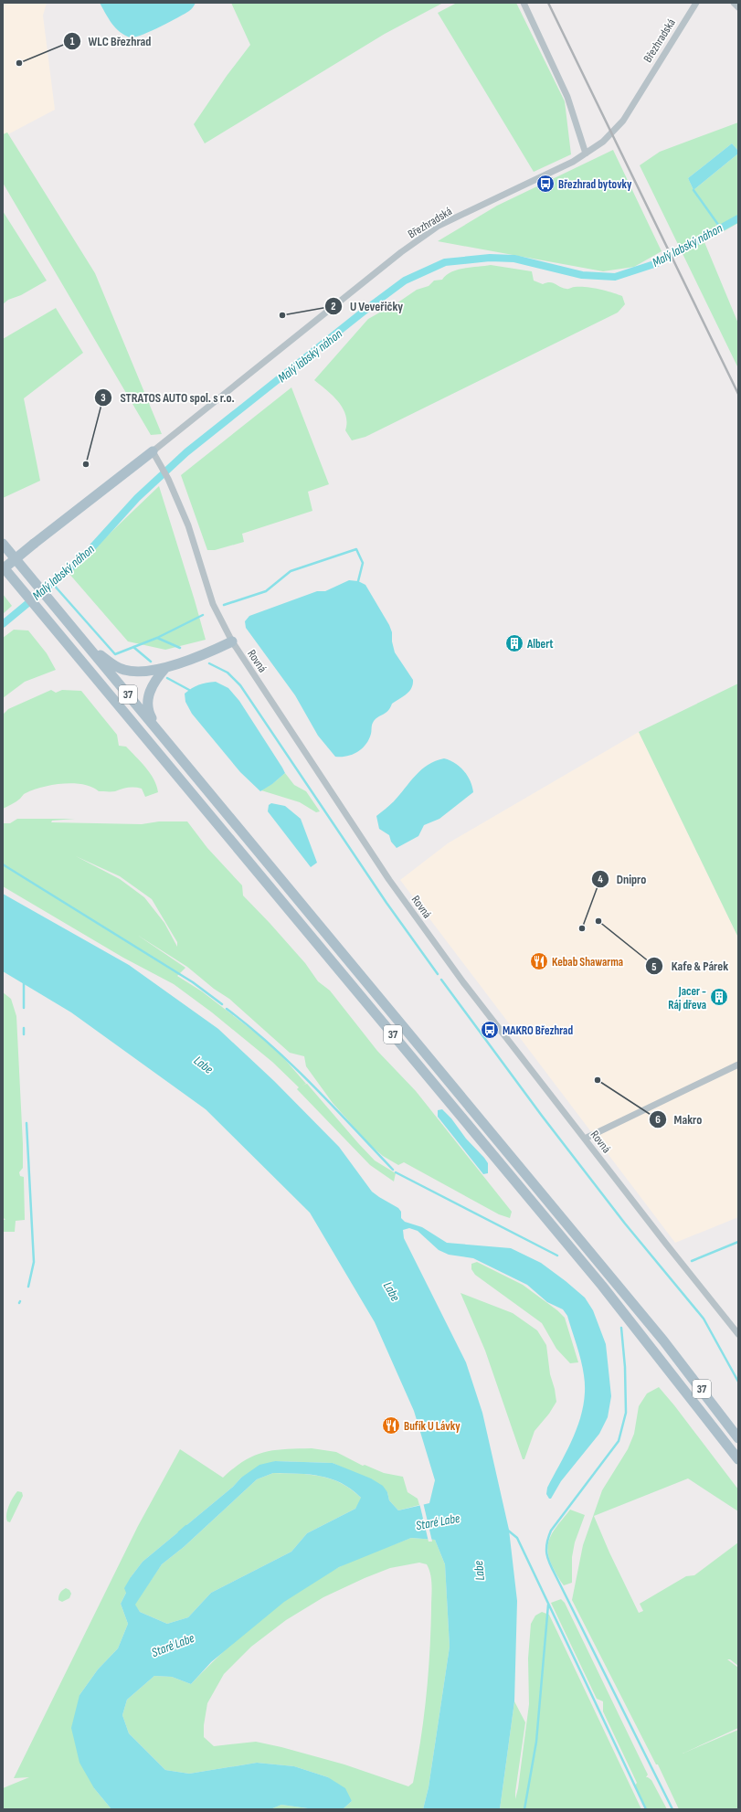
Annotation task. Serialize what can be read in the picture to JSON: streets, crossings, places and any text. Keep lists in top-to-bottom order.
{
  "streets": {
    "main road": ["37"],
    "street": ["Březhradská", "Rovná"]
  },
  "crossings": [
    ["Březhradská", "Rovná"]
  ],
  "water": ["Malý labský náhon", "Labe", "Staré Labe"],
  "places": {
    "other": [
      "WLC Březhrad",
      "U Veveřičky",
      "STRATOS AUTO spol. s r.o.",
      "Kafe & Párek",
      "Dnipro",
      "Makro"
    ],
    "bus stop": ["Březhrad bytovky", "MAKRO Březhrad"],
    "building": ["Albert", "Jacer - Ráj dřeva"],
    "restaurant": ["Kebab Shawarma", "Bufík U Lávky"]
  }
}
